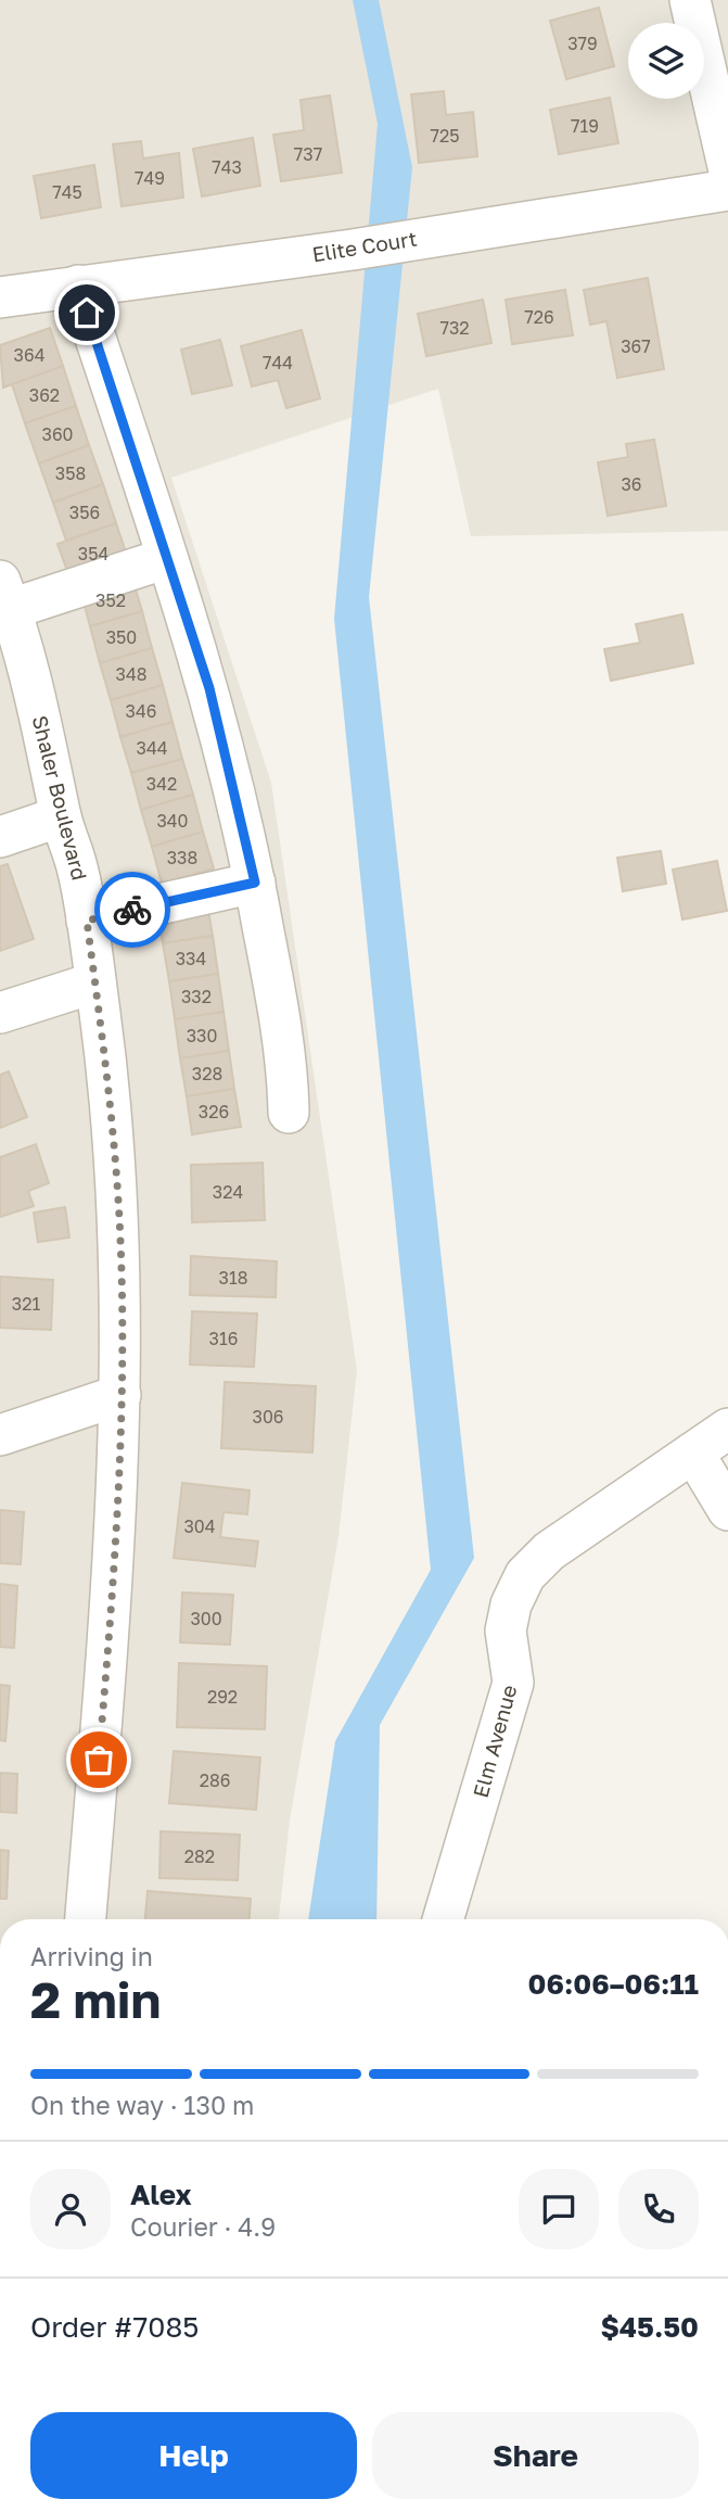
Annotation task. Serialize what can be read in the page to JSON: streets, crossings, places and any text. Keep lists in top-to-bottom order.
{
  "streets": {
    "street": ["Elite Court", "Shaler Boulevard", "Elm Avenue"]
  },
  "house_numbers": [
    "379",
    "719",
    "725",
    "737",
    "743",
    "749",
    "745",
    "726",
    "732",
    "367",
    "364",
    "744",
    "362",
    "360",
    "358",
    "36",
    "356",
    "354",
    "352",
    "350",
    "348",
    "346",
    "344",
    "342",
    "340",
    "338",
    "334",
    "332",
    "330",
    "328",
    "326",
    "324",
    "318",
    "321",
    "316",
    "306",
    "304",
    "300",
    "292",
    "286",
    "282"
  ],
  "page": {
    "heading": ["2 min", "Arriving in", "06:06–06:11"],
    "panel": [
      "Alex",
      "Courier · 4.9",
      "Order #7085",
      "$45.50"
    ],
    "bar": "On the way · 130 m",
    "buttons": ["Help", "Share"]
  }
}
